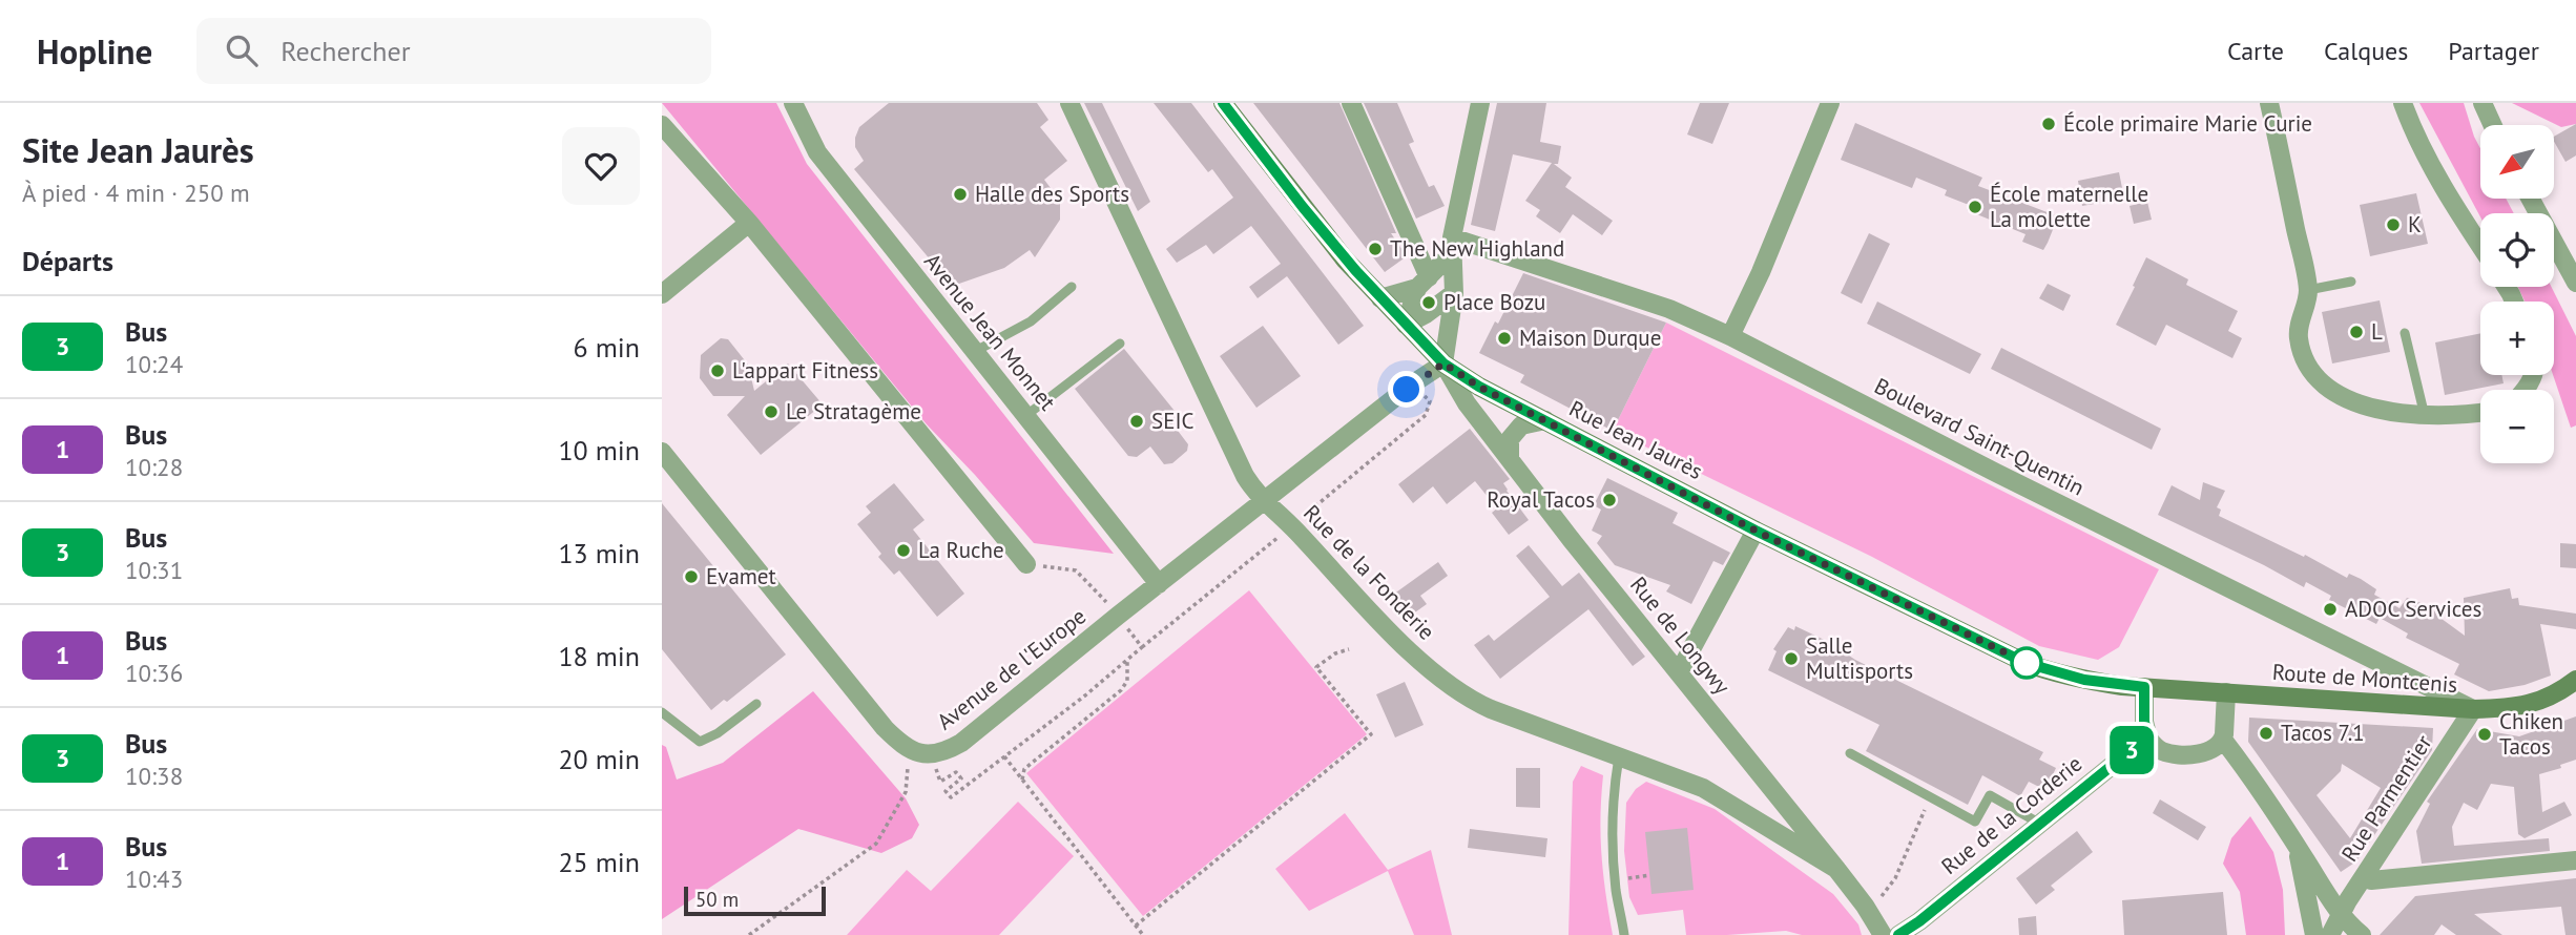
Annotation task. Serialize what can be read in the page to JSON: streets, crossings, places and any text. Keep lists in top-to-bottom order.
{
  "streets": {
    "main road": ["Rue Jean Jaurès", "Route de Montcenis"],
    "street": [
      "Avenue Jean Monnet",
      "Boulevard Saint-Quentin",
      "Rue de la Fonderie",
      "Rue de Longwy",
      "Avenue de l'Europe",
      "Rue Parmentier",
      "Rue de la Corderie"
    ]
  },
  "crossings": [
    ["Avenue Jean Monnet", "Avenue de l'Europe"],
    ["Boulevard Saint-Quentin", "Route de Montcenis"],
    ["Boulevard Saint-Quentin", "Rue Parmentier"],
    ["Rue Jean Jaurès", "Rue de Longwy"],
    ["Rue Jean Jaurès", "Avenue de l'Europe"],
    ["Rue Jean Jaurès", "Route de Montcenis"],
    ["Rue de la Fonderie", "Rue de Longwy"],
    ["Rue de la Fonderie", "Avenue de l'Europe"],
    ["Rue de Longwy", "Avenue de l'Europe"],
    ["Route de Montcenis", "Rue Parmentier"]
  ],
  "places": [
    "École primaire Marie Curie",
    "Halle des Sports",
    "École maternelle La molette",
    "K",
    "The New Highland",
    "Place Bozu",
    "L",
    "Maison Durque",
    "L'appart Fitness",
    "Le Stratagème",
    "SEIC",
    "Royal Tacos",
    "La Ruche",
    "Evamet",
    "ADOC Services",
    "Salle Multisports",
    "Tacos 7.1",
    "Chiken Tacos"
  ],
  "lines": ["bus line 3"],
  "scale_bar": "50 m",
  "north": "bottom left",
  "page": {
    "header": "Hopline",
    "search": "Rechercher",
    "nav": ["Carte", "Calques", "Partager"],
    "heading": [
      ["Site Jean Jaurès", "À pied · 4 min · 250 m"],
      "Départs"
    ],
    "on_map": "3",
    "map_buttons": ["+", "−"],
    "list": [
      {
        "mark": "3",
        "name": "Bus",
        "note": "10:24",
        "value": "6 min"
      },
      {
        "mark": "1",
        "name": "Bus",
        "note": "10:28",
        "value": "10 min"
      },
      {
        "mark": "3",
        "name": "Bus",
        "note": "10:31",
        "value": "13 min"
      },
      {
        "mark": "1",
        "name": "Bus",
        "note": "10:36",
        "value": "18 min"
      },
      {
        "mark": "3",
        "name": "Bus",
        "note": "10:38",
        "value": "20 min"
      },
      {
        "mark": "1",
        "name": "Bus",
        "note": "10:43",
        "value": "25 min"
      }
    ],
    "scale": "50 m"
  }
}
